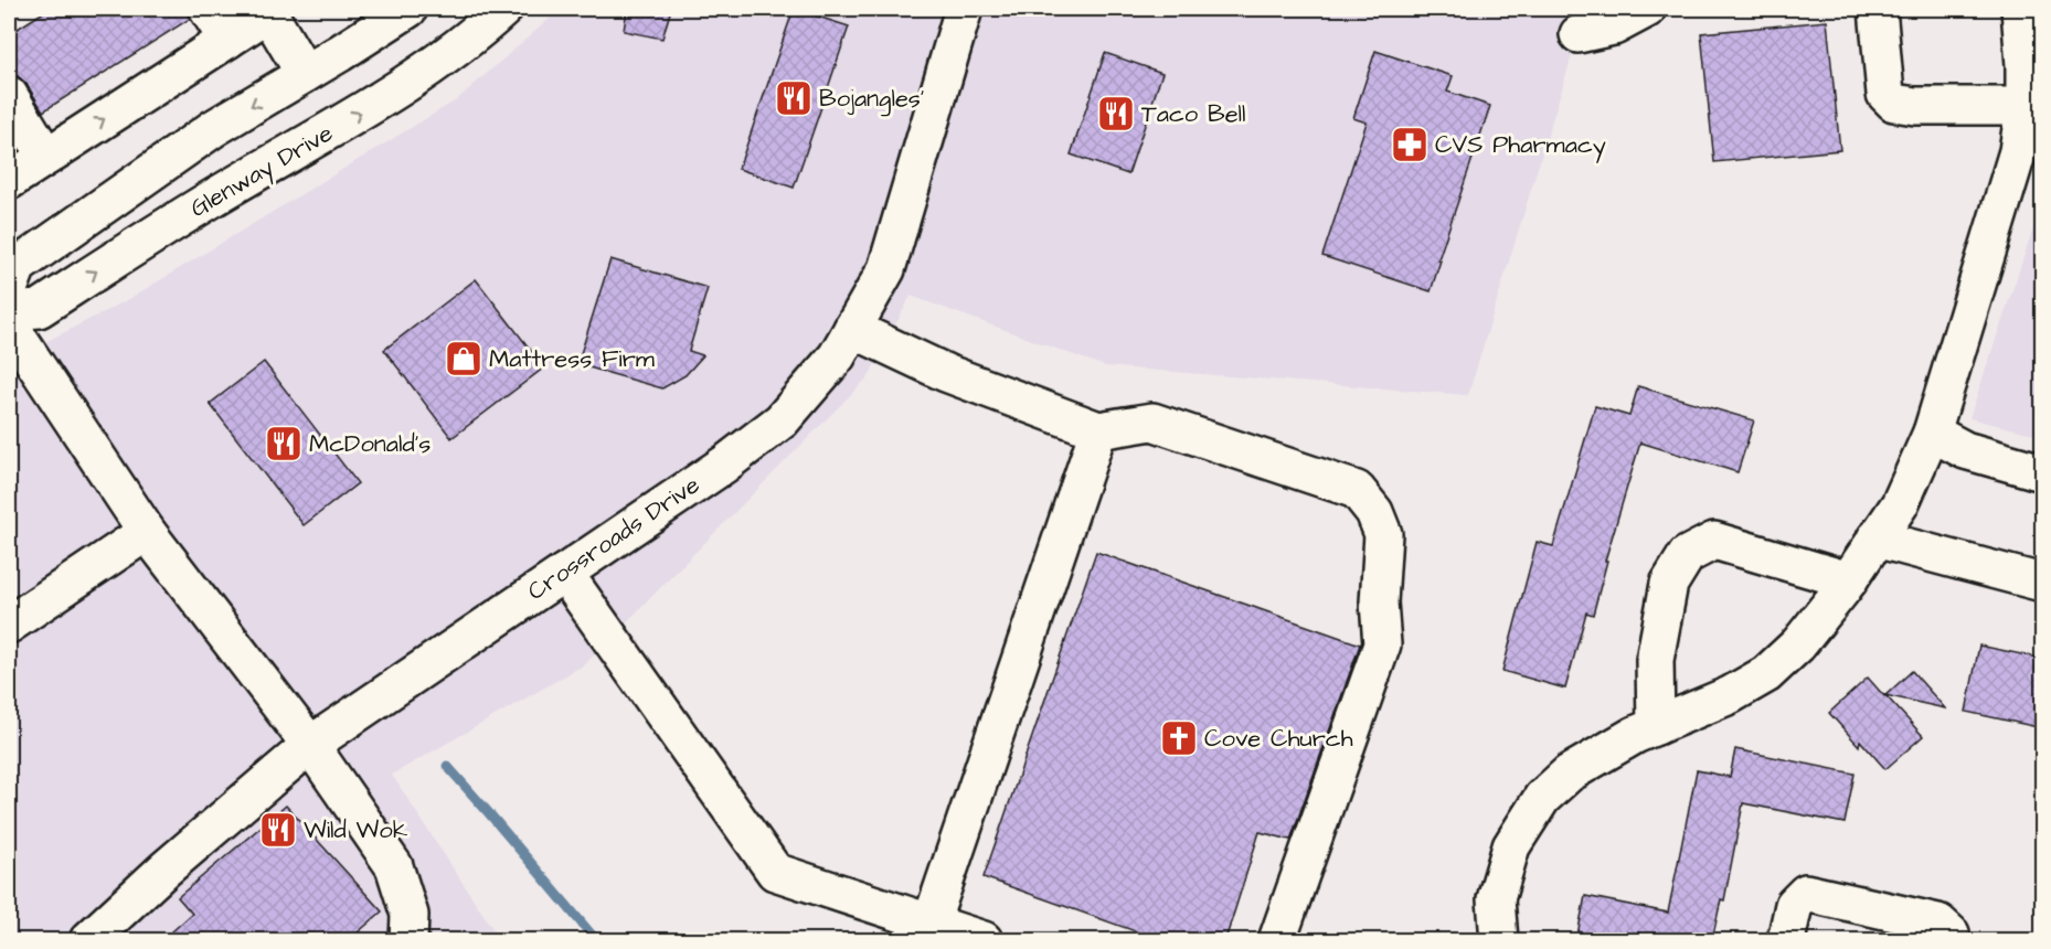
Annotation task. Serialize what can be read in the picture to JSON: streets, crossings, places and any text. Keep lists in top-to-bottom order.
{
  "streets": {
    "street": ["Glenway Drive", "Crossroads Drive"]
  },
  "places": {
    "restaurant": [
      "Bojangles'",
      "Taco Bell",
      "McDonald's",
      "Wild Wok"
    ],
    "pharmacy": ["CVS Pharmacy"],
    "shop": ["Mattress Firm"],
    "church": ["Cove Church"]
  }
}
